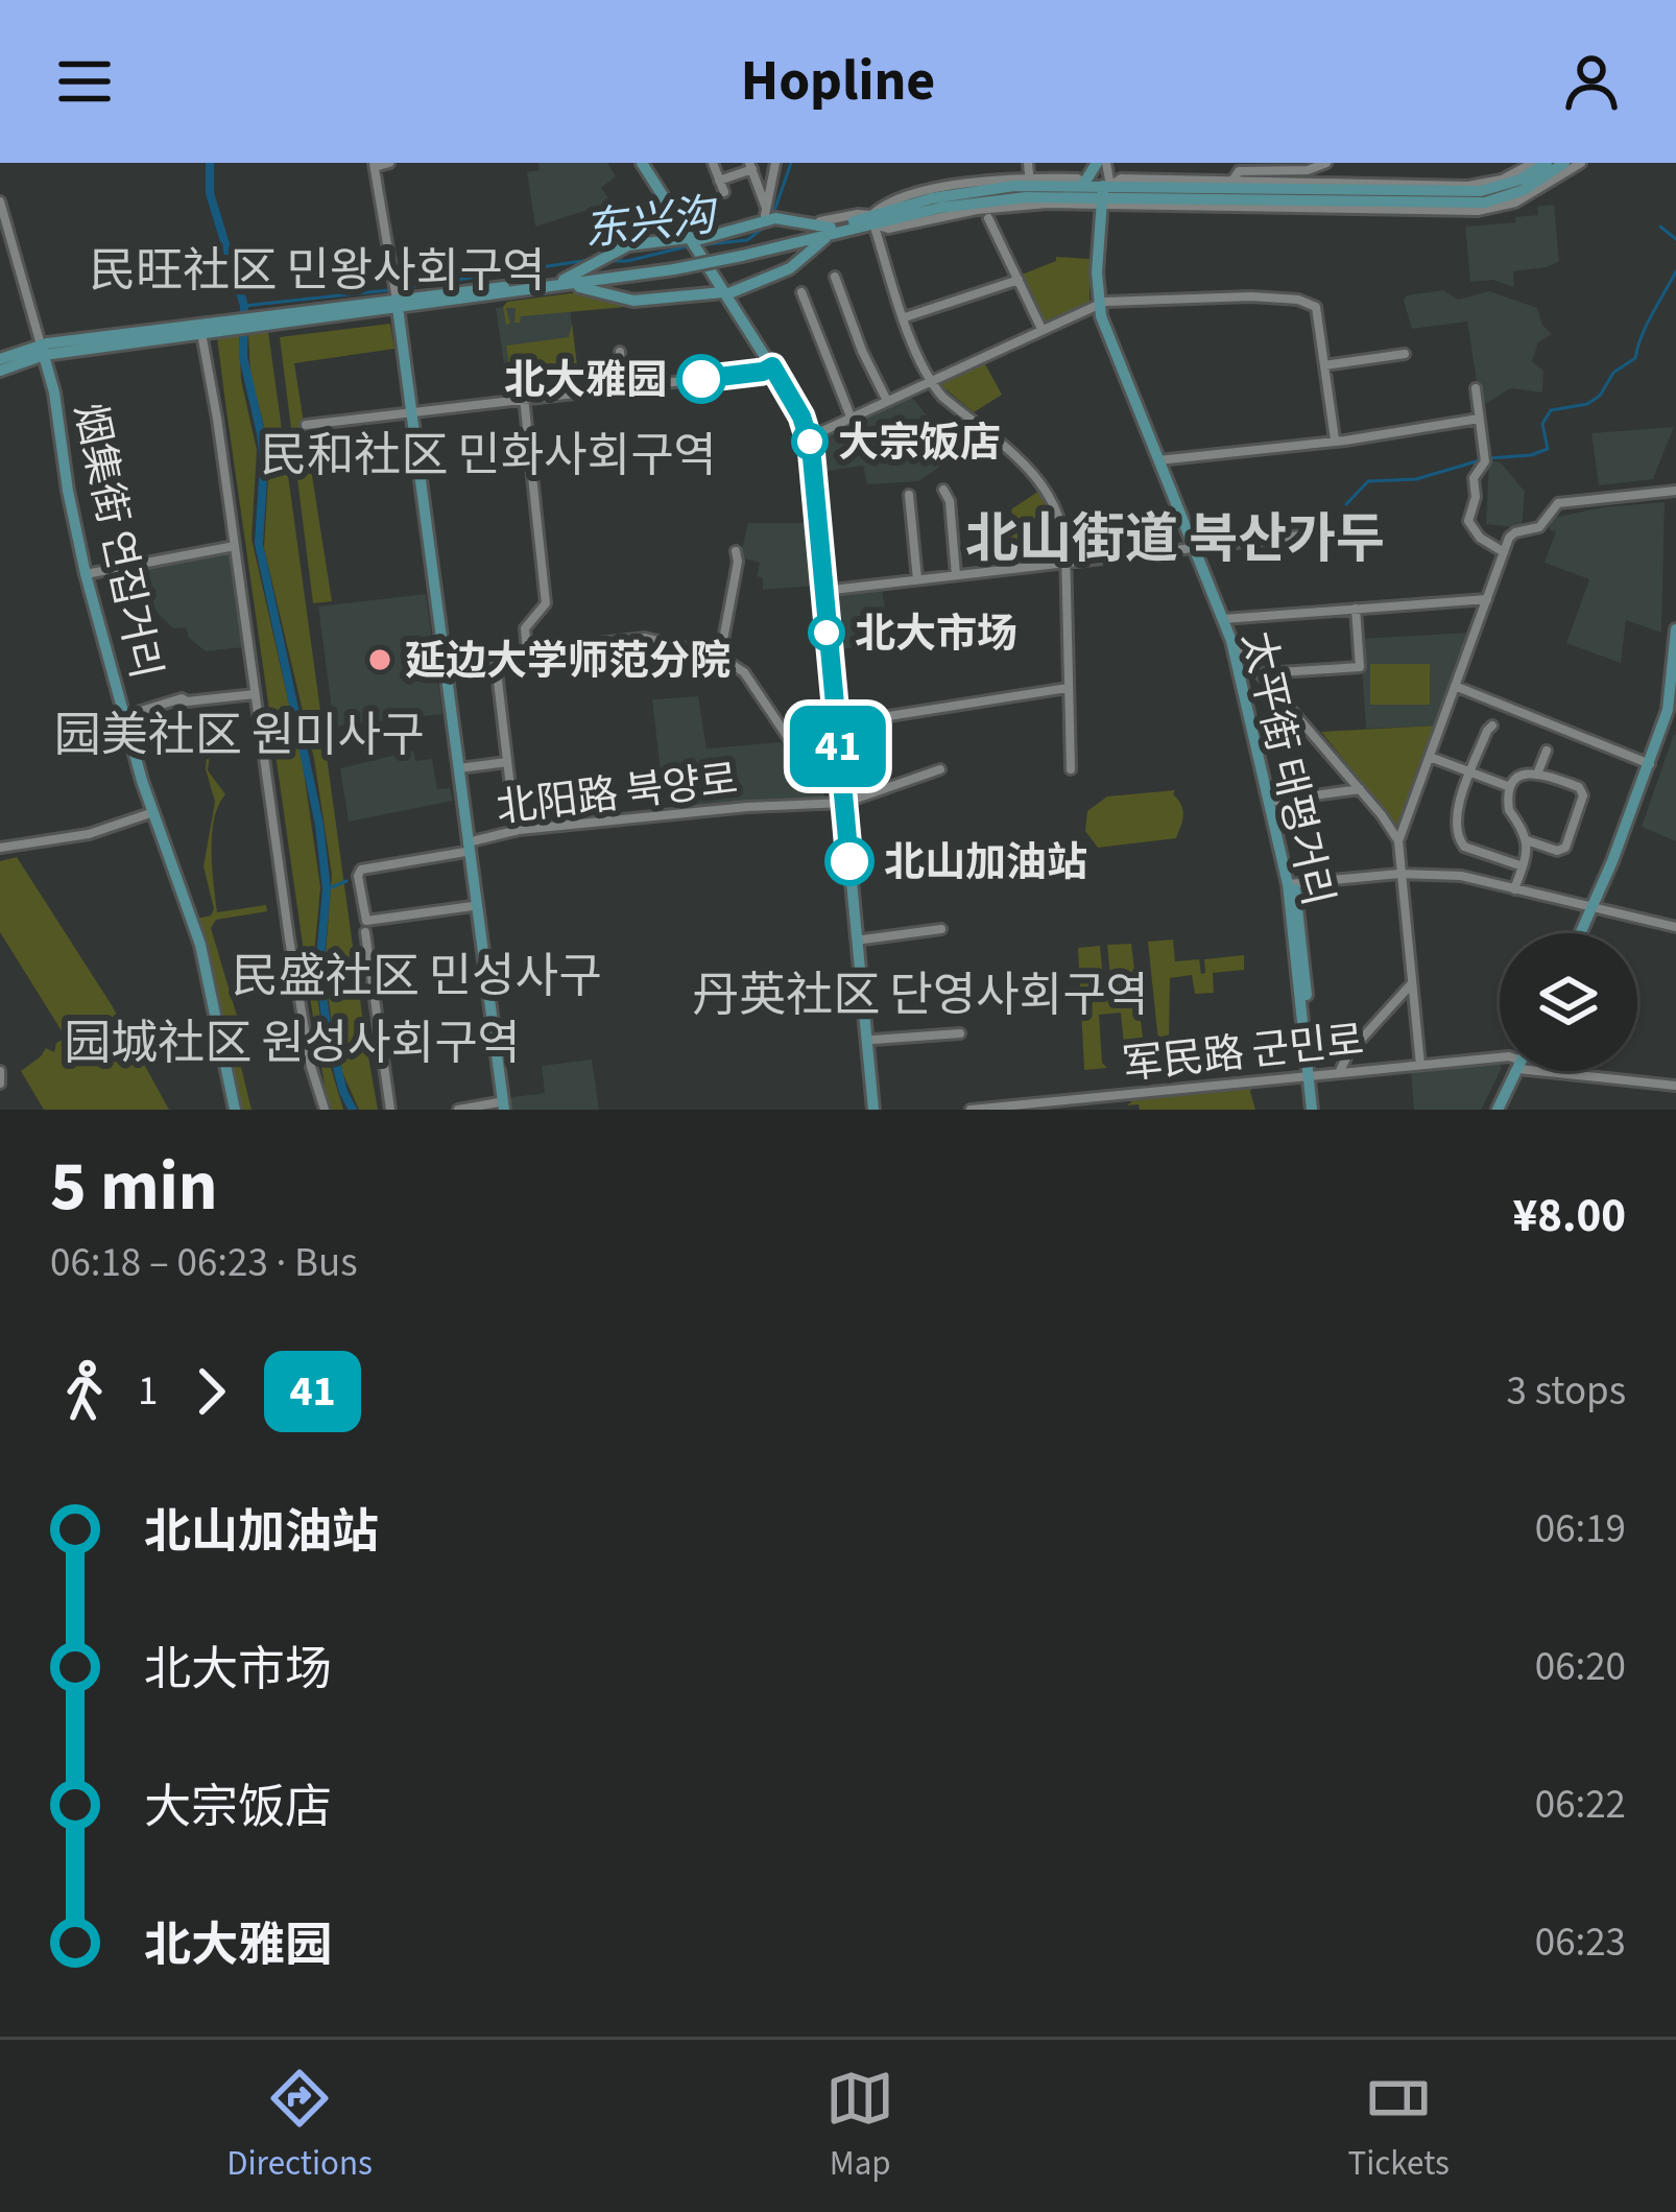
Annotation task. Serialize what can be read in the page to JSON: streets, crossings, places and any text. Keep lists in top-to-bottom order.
{
  "streets": {
    "main road": ["烟集街 연집거리", "太平街 태평거리"],
    "street": ["北阳路 북양로", "军民路 군민로"]
  },
  "crossings": [
    ["太平街 태평거리", "军民路 군민로"]
  ],
  "districts": [
    "民旺社区 민왕사회구역",
    "民和社区 민화사회구역",
    "北山街道 북산가두",
    "园美社区 원미사구",
    "民盛社区 민성사구",
    "丹英社区 단영사회구역",
    "园城社区 원성사회구역"
  ],
  "water": ["东兴沟"],
  "places": [
    "北大雅园",
    "大宗饭店",
    "北大市场",
    "延边大学师范分院",
    "北山加油站"
  ],
  "lines": ["bus line 41"],
  "page": {
    "header": "Hopline",
    "on_map": "41",
    "heading": ["5 min", "06:18 – 06:23 · Bus", "¥8.00"],
    "legs": ["1", "41", "3 stops"],
    "list": [
      {
        "name": "北山加油站",
        "value": "06:19"
      },
      {
        "name": "北大市场",
        "value": "06:20"
      },
      {
        "name": "大宗饭店",
        "value": "06:22"
      },
      {
        "name": "北大雅园",
        "value": "06:23"
      }
    ],
    "tabs": ["Directions", "Map", "Tickets"]
  }
}
